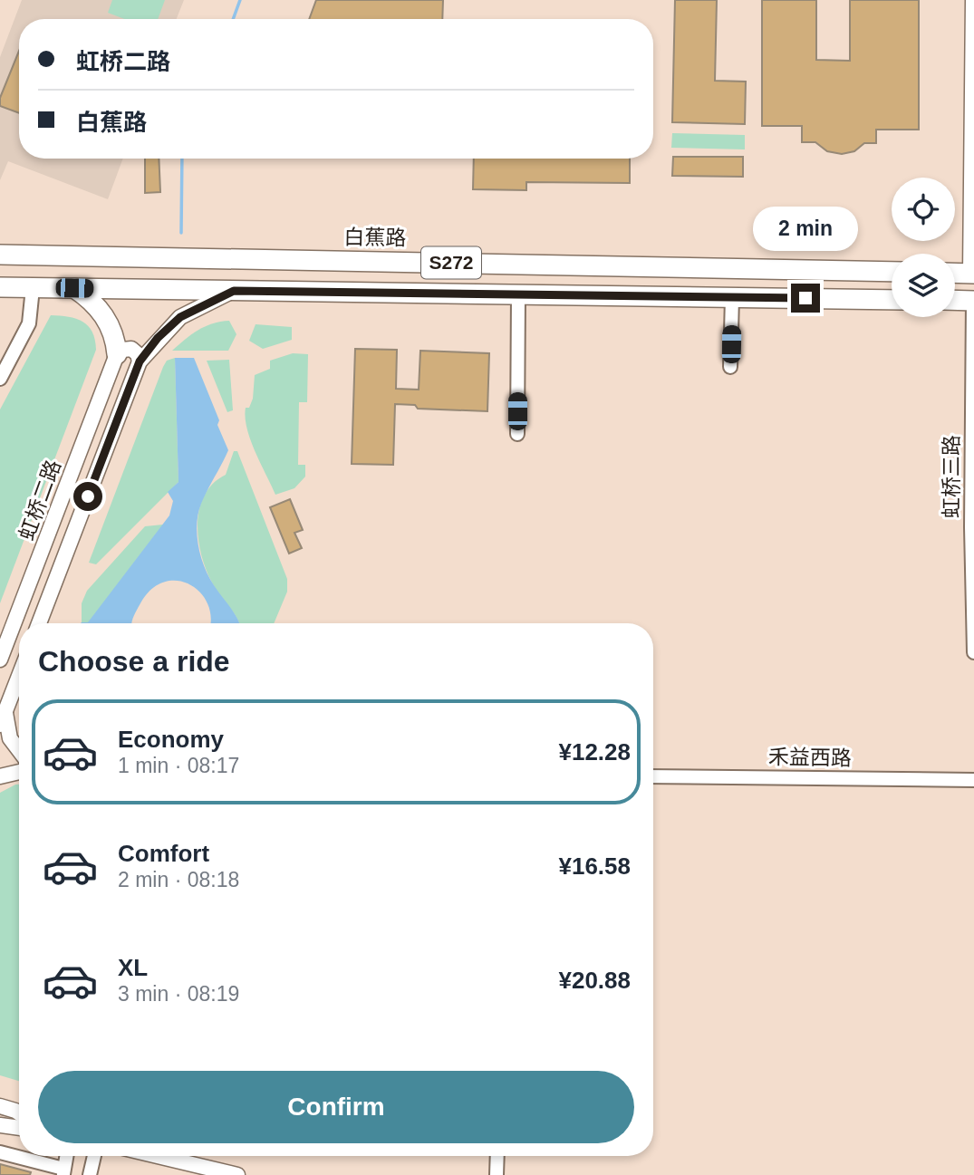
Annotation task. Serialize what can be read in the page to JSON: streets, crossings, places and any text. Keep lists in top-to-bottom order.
{
  "streets": {
    "main road": ["白蕉路", "S272"],
    "street": ["虹桥三路", "虹桥二路", "禾益西路"]
  },
  "crossings": [
    ["S272", "虹桥二路"]
  ],
  "page": {
    "banner": ["虹桥二路", "白蕉路"],
    "bubble": "2 min",
    "heading": "Choose a ride",
    "list": [
      {
        "name": "Economy",
        "note": "1 min · 08:17",
        "value": "¥12.28"
      },
      {
        "name": "Comfort",
        "note": "2 min · 08:18",
        "value": "¥16.58"
      },
      {
        "name": "XL",
        "note": "3 min · 08:19",
        "value": "¥20.88"
      }
    ],
    "buttons": "Confirm"
  }
}
